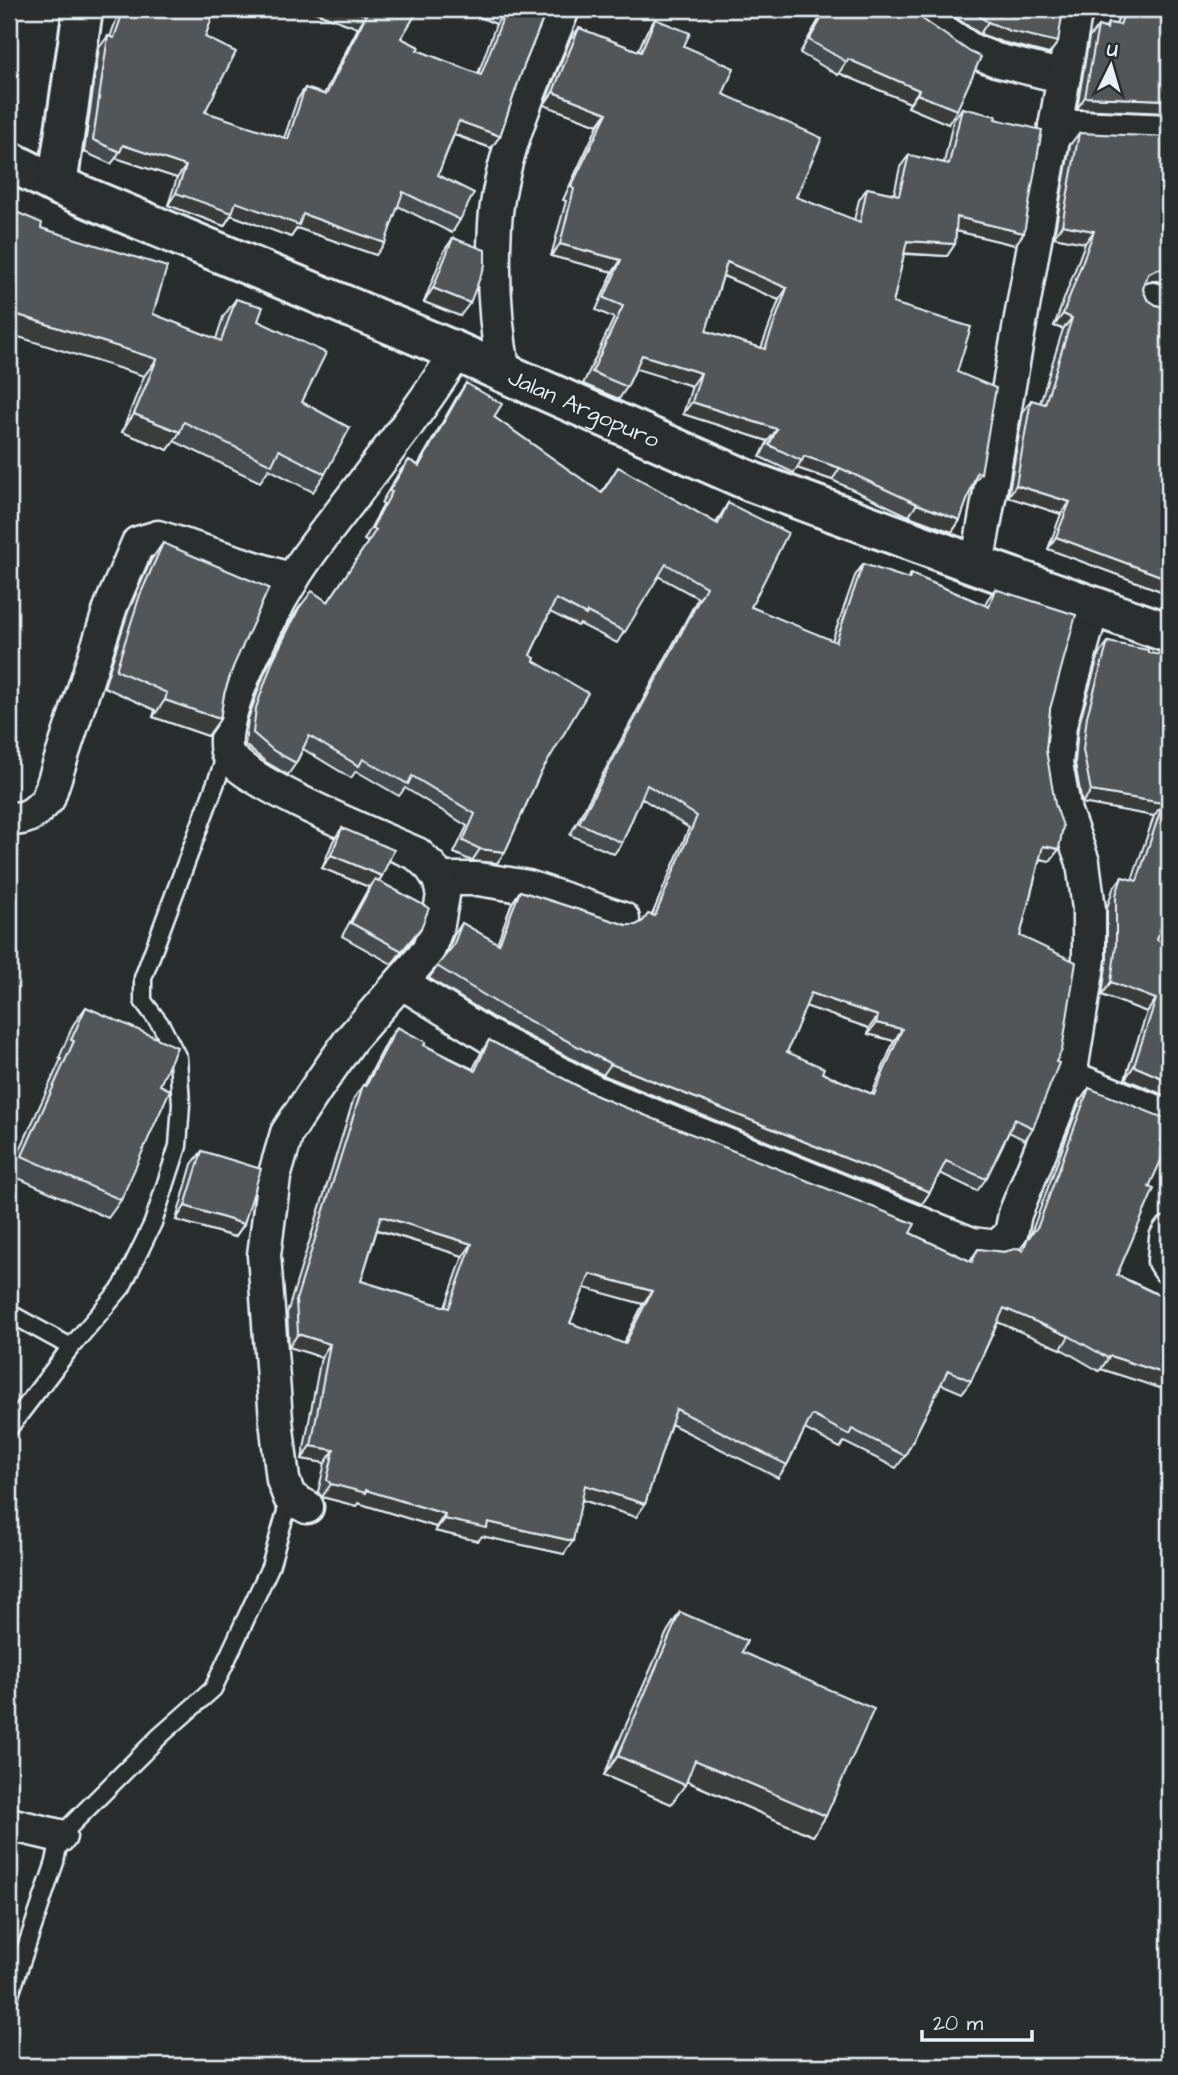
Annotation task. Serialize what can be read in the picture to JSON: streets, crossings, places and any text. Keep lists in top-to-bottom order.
{
  "streets": {
    "street": ["Jalan Argopuro"]
  },
  "scale_bar": "20 m",
  "north": "top"
}
